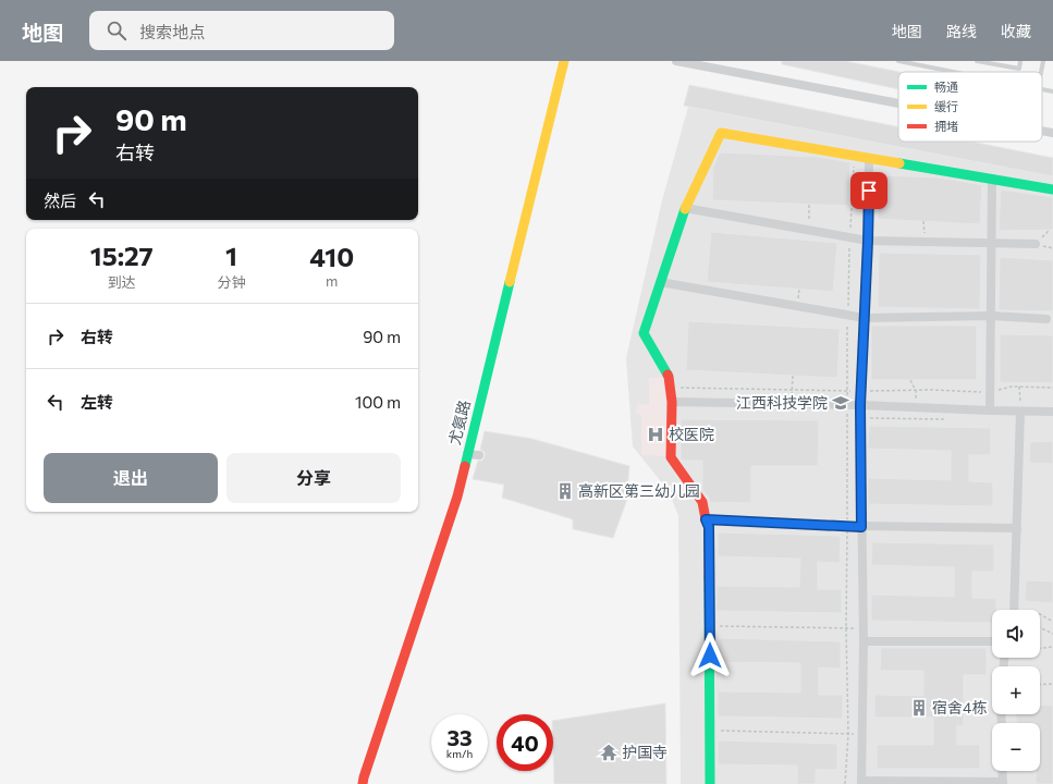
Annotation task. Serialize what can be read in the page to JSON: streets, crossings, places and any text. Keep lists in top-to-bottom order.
{
  "streets": {
    "street": ["尤氨路"]
  },
  "places": {
    "school or university": ["江西科技学院"],
    "hospital": ["校医院"],
    "building": ["高新区第三幼儿园", "宿舍4栋"],
    "temple": ["护国寺"]
  },
  "legend": ["畅通", "缓行", "拥堵"],
  "page": {
    "header": "地图",
    "search": "搜索地点",
    "nav": ["地图", "路线", "收藏"],
    "turn": ["90 m", "右转"],
    "then": "然后",
    "eta": [
      "15:27",
      "到达",
      "1",
      "分钟",
      "410",
      "m"
    ],
    "list": [
      {
        "name": "右转",
        "value": "90 m"
      },
      {
        "name": "左转",
        "value": "100 m"
      }
    ],
    "buttons": ["退出", "分享"],
    "map_buttons": ["+", "−"],
    "speed": "33 km/h",
    "limit": "40"
  }
}
